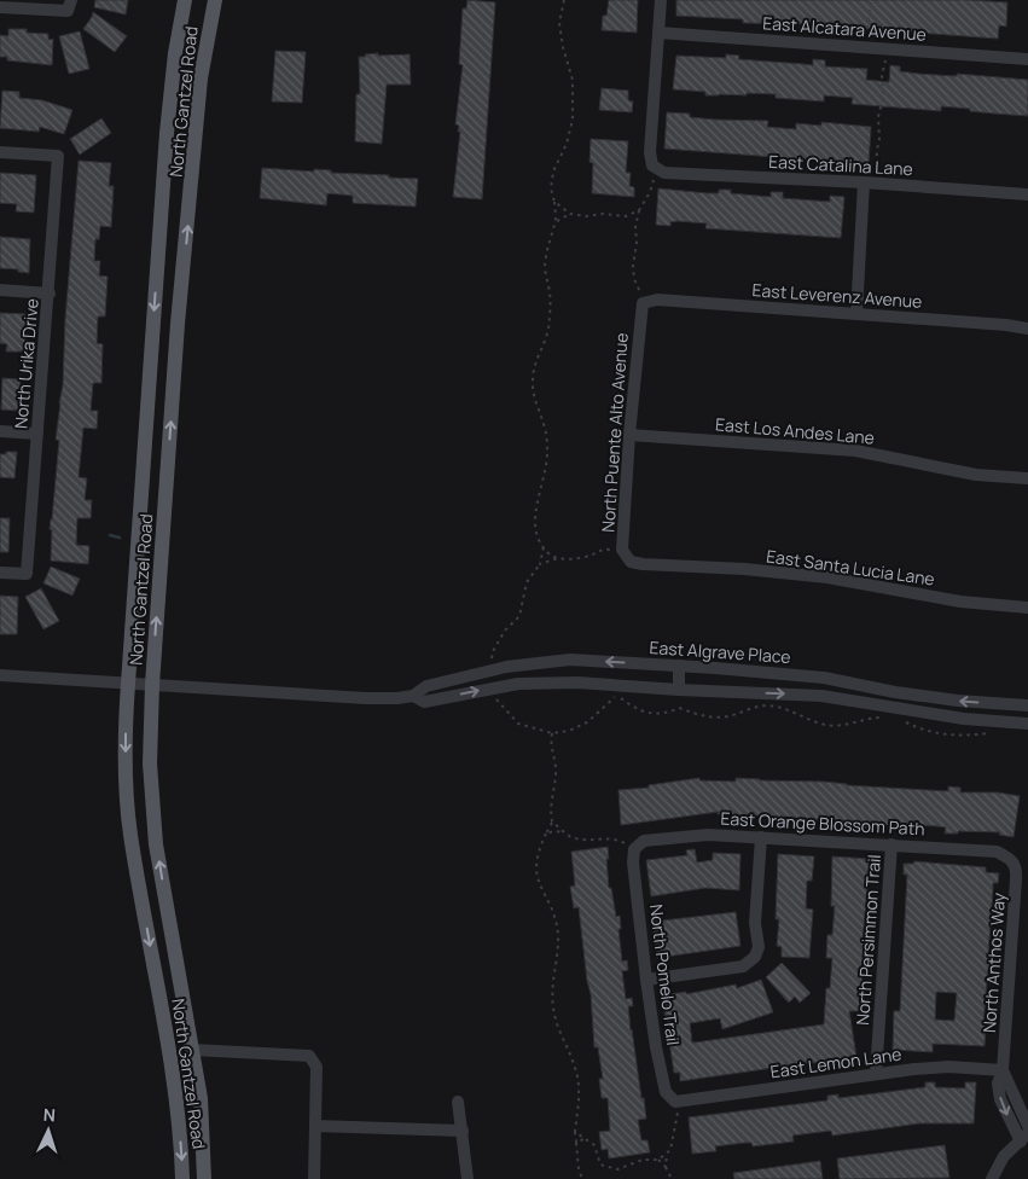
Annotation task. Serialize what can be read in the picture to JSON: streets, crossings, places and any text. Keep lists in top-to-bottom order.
{
  "streets": {
    "main road": ["North Gantzel Road"],
    "street": [
      "East Alcatara Avenue",
      "East Catalina Lane",
      "East Leverenz Avenue",
      "North Urika Drive",
      "East Los Andes Lane",
      "North Puente Alto Avenue",
      "East Santa Lucia Lane",
      "East Algrave Place",
      "East Orange Blossom Path",
      "North Persimmon Trail",
      "North Anthos Way",
      "North Pomelo Trail",
      "East Lemon Lane"
    ]
  },
  "crossings": [
    ["North Gantzel Road", "East Algrave Place"],
    ["East Leverenz Avenue", "North Puente Alto Avenue"],
    ["East Los Andes Lane", "North Puente Alto Avenue"],
    ["North Puente Alto Avenue", "East Santa Lucia Lane"],
    ["East Orange Blossom Path", "North Persimmon Trail"],
    ["East Orange Blossom Path", "North Anthos Way"],
    ["East Orange Blossom Path", "North Pomelo Trail"],
    ["North Persimmon Trail", "East Lemon Lane"],
    ["North Anthos Way", "East Lemon Lane"],
    ["North Pomelo Trail", "East Lemon Lane"]
  ],
  "north": "top"
}
